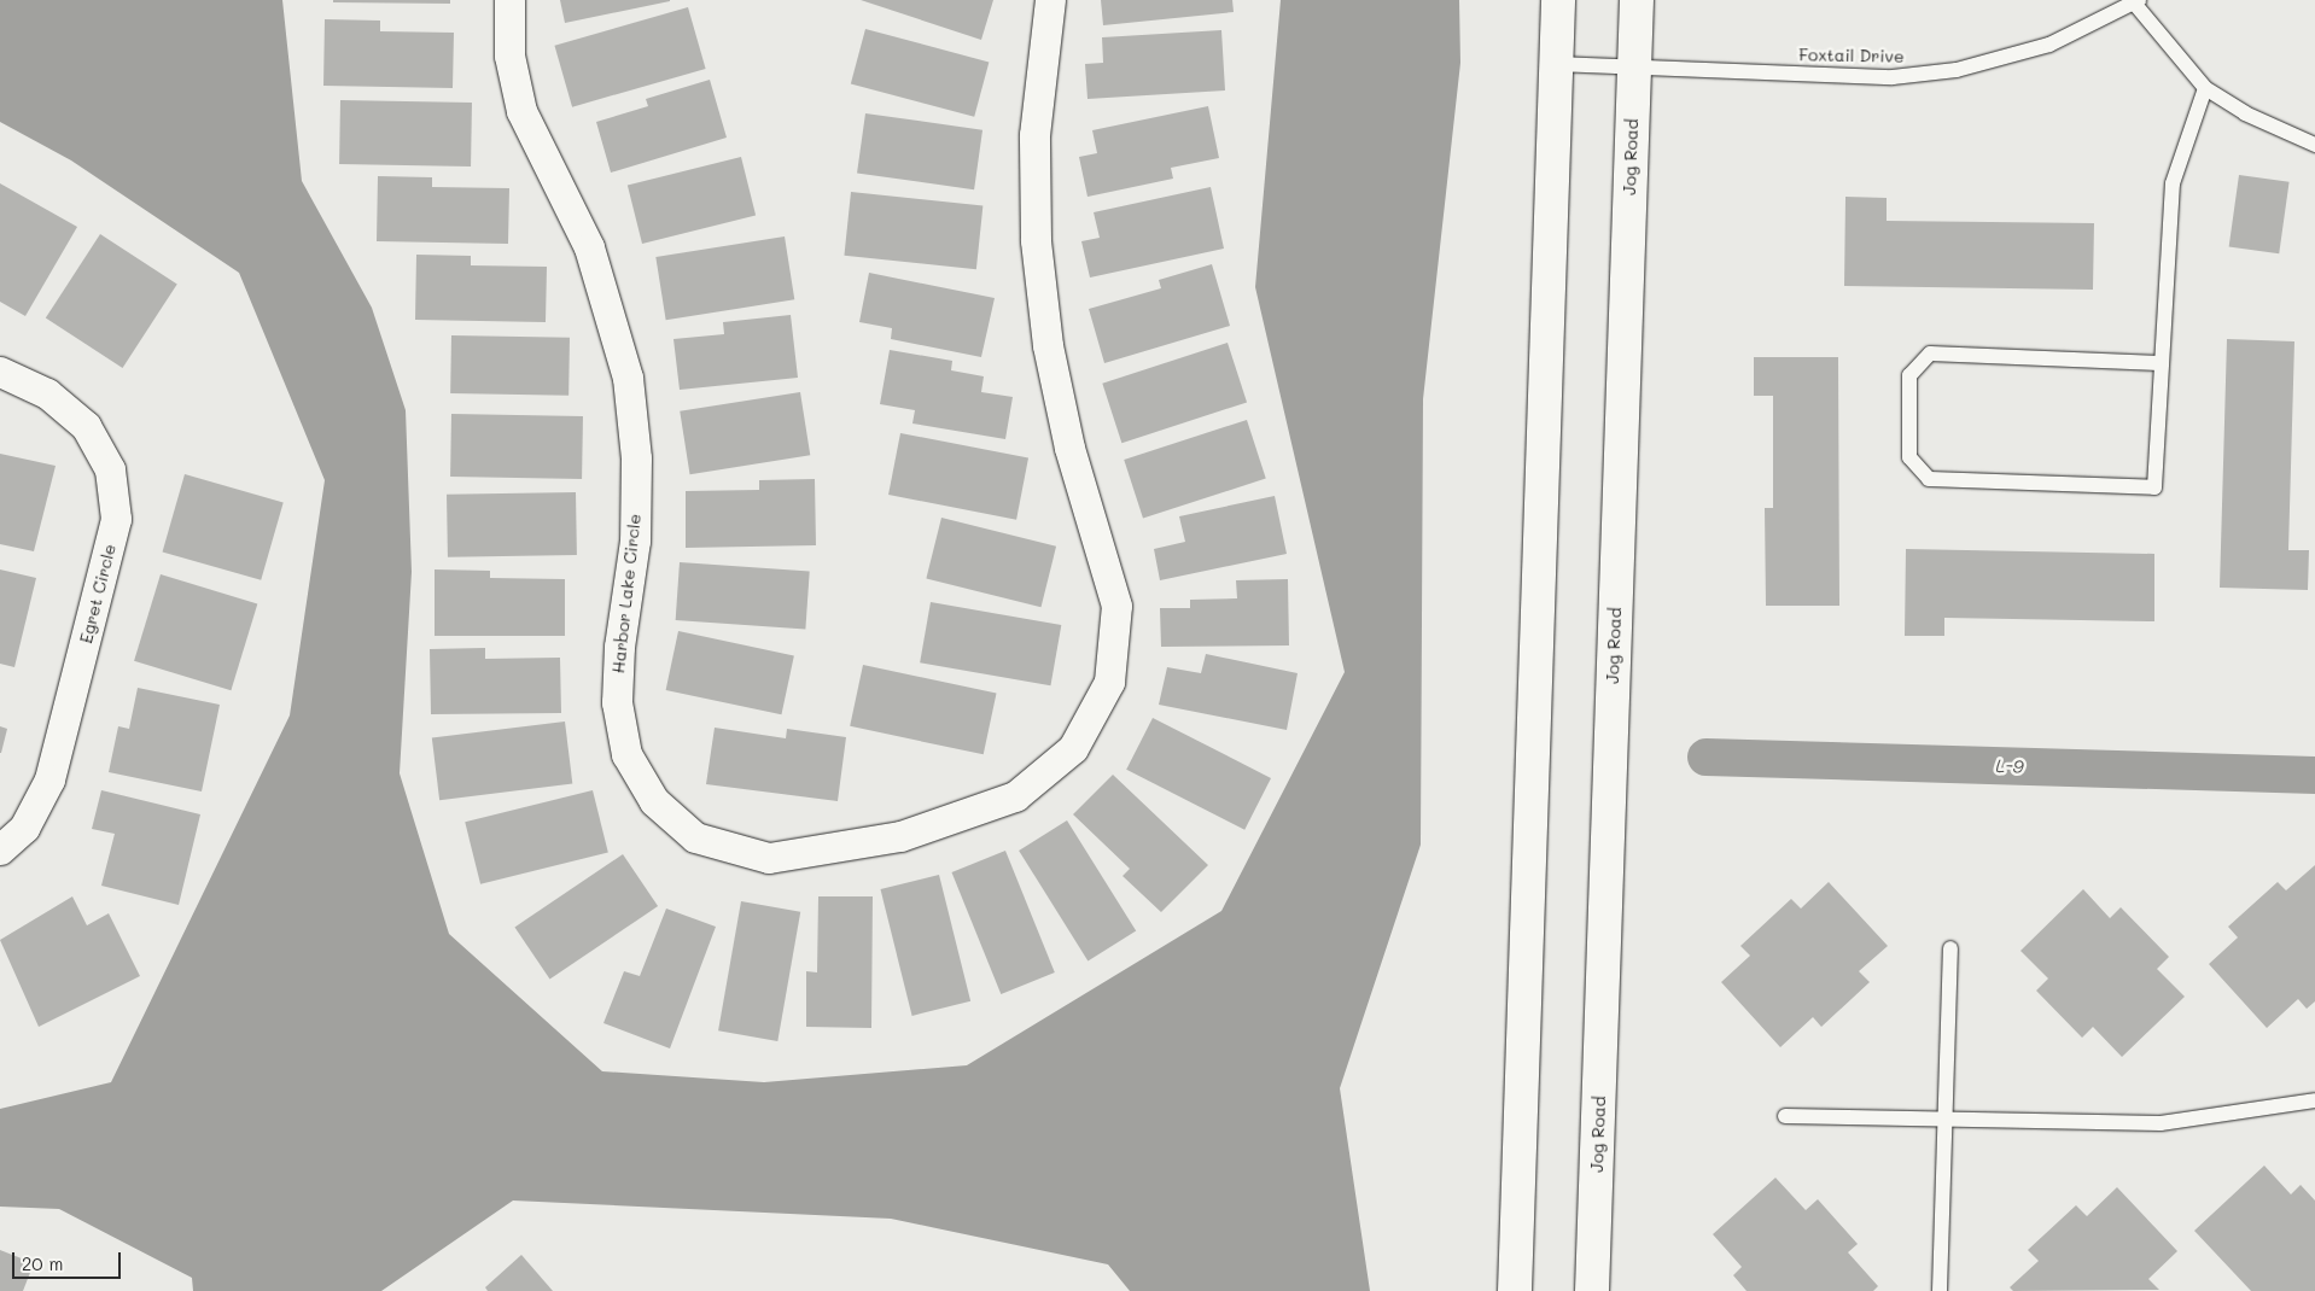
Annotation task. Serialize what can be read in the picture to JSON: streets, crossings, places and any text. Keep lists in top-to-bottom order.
{
  "streets": {
    "main road": ["Jog Road"],
    "street": ["Egret Circle", "Harbor Lake Circle"],
    "lane": ["Foxtail Drive"]
  },
  "crossings": [
    ["Foxtail Drive", "Jog Road"]
  ],
  "water": ["L-9"],
  "scale_bar": "20 m"
}
